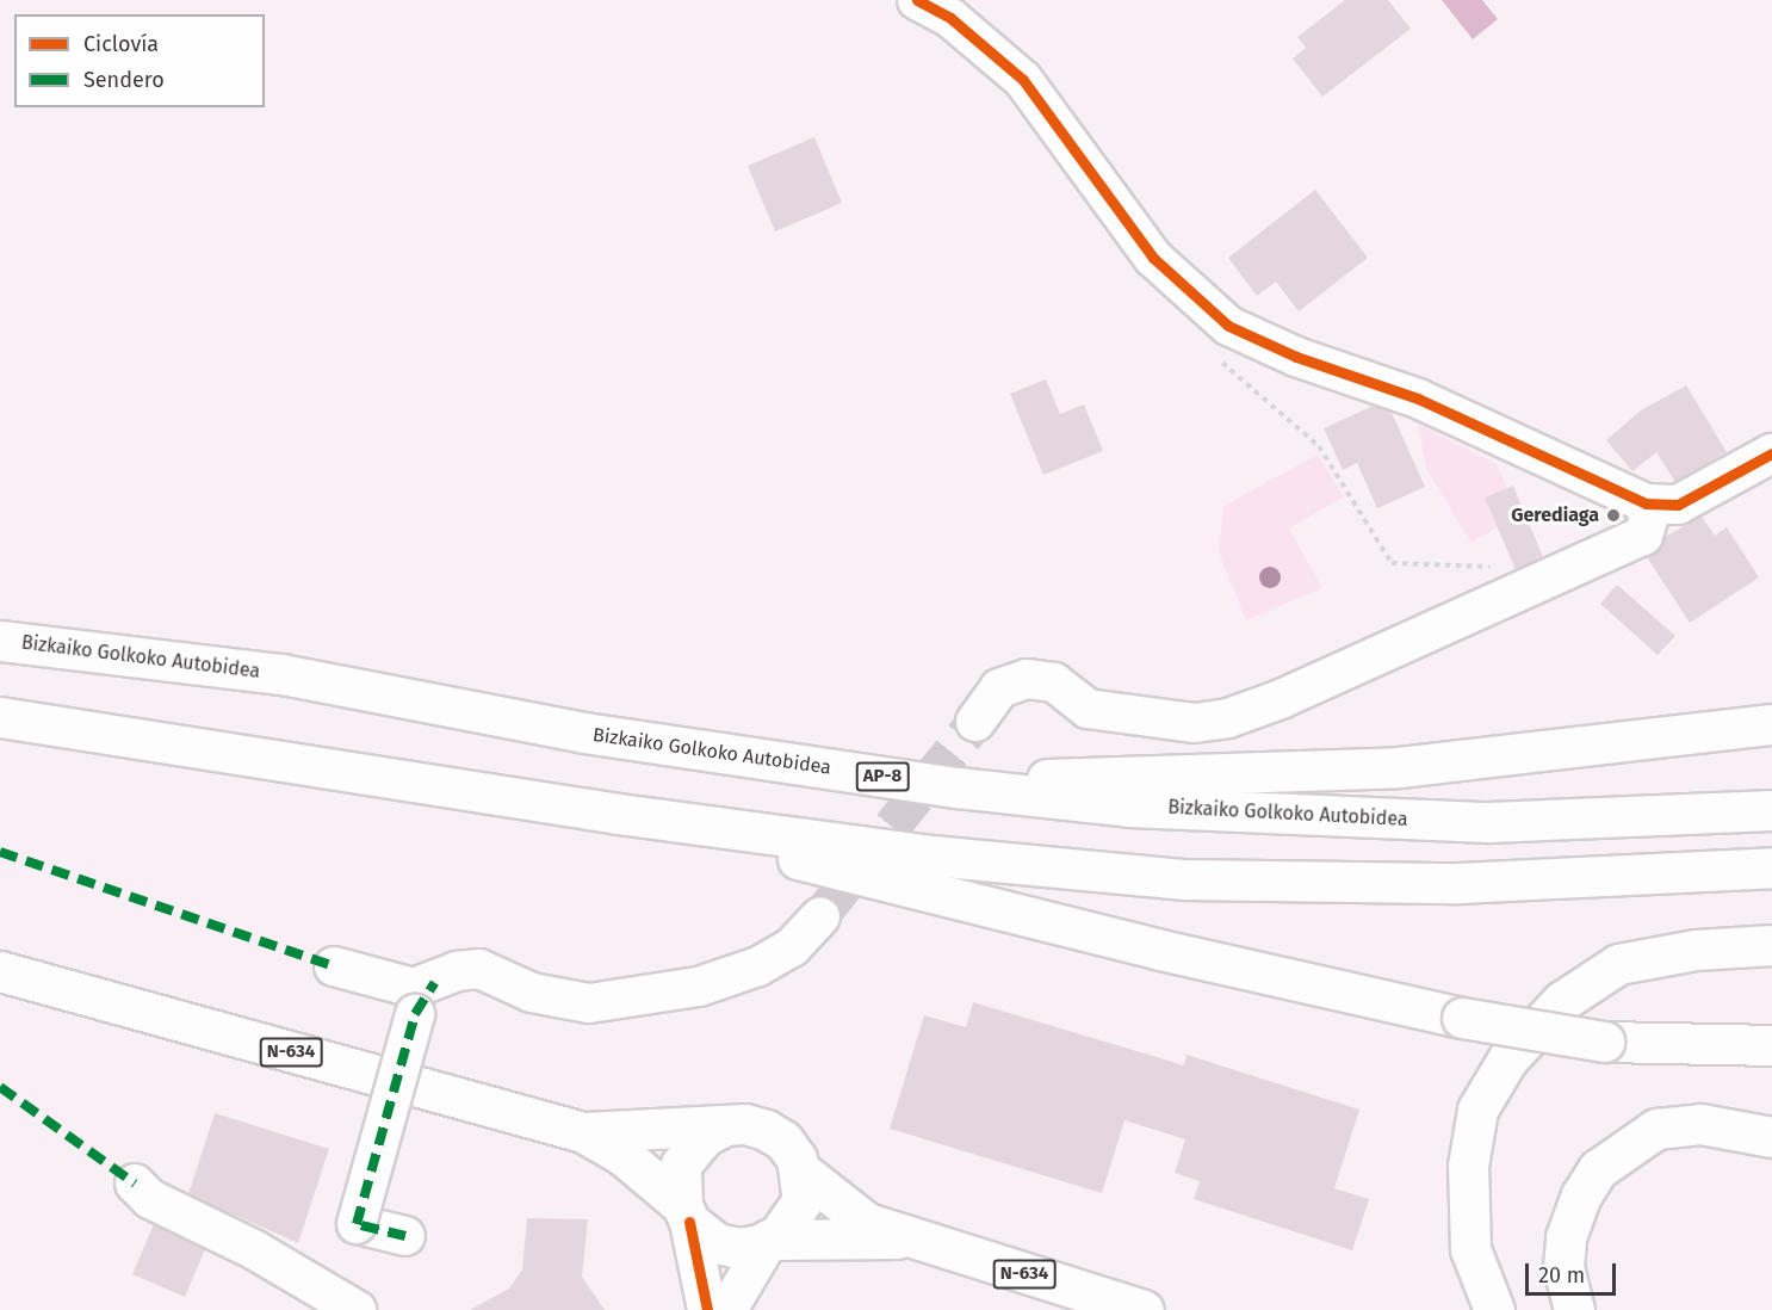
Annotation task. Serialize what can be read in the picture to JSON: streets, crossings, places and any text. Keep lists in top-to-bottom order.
{
  "streets": {
    "highway": ["Bizkaiko Golkoko Autobidea", "AP-8", "N-634"]
  },
  "places": ["Gerediaga"],
  "legend": ["Ciclovía", "Sendero"],
  "scale_bar": "20 m"
}
